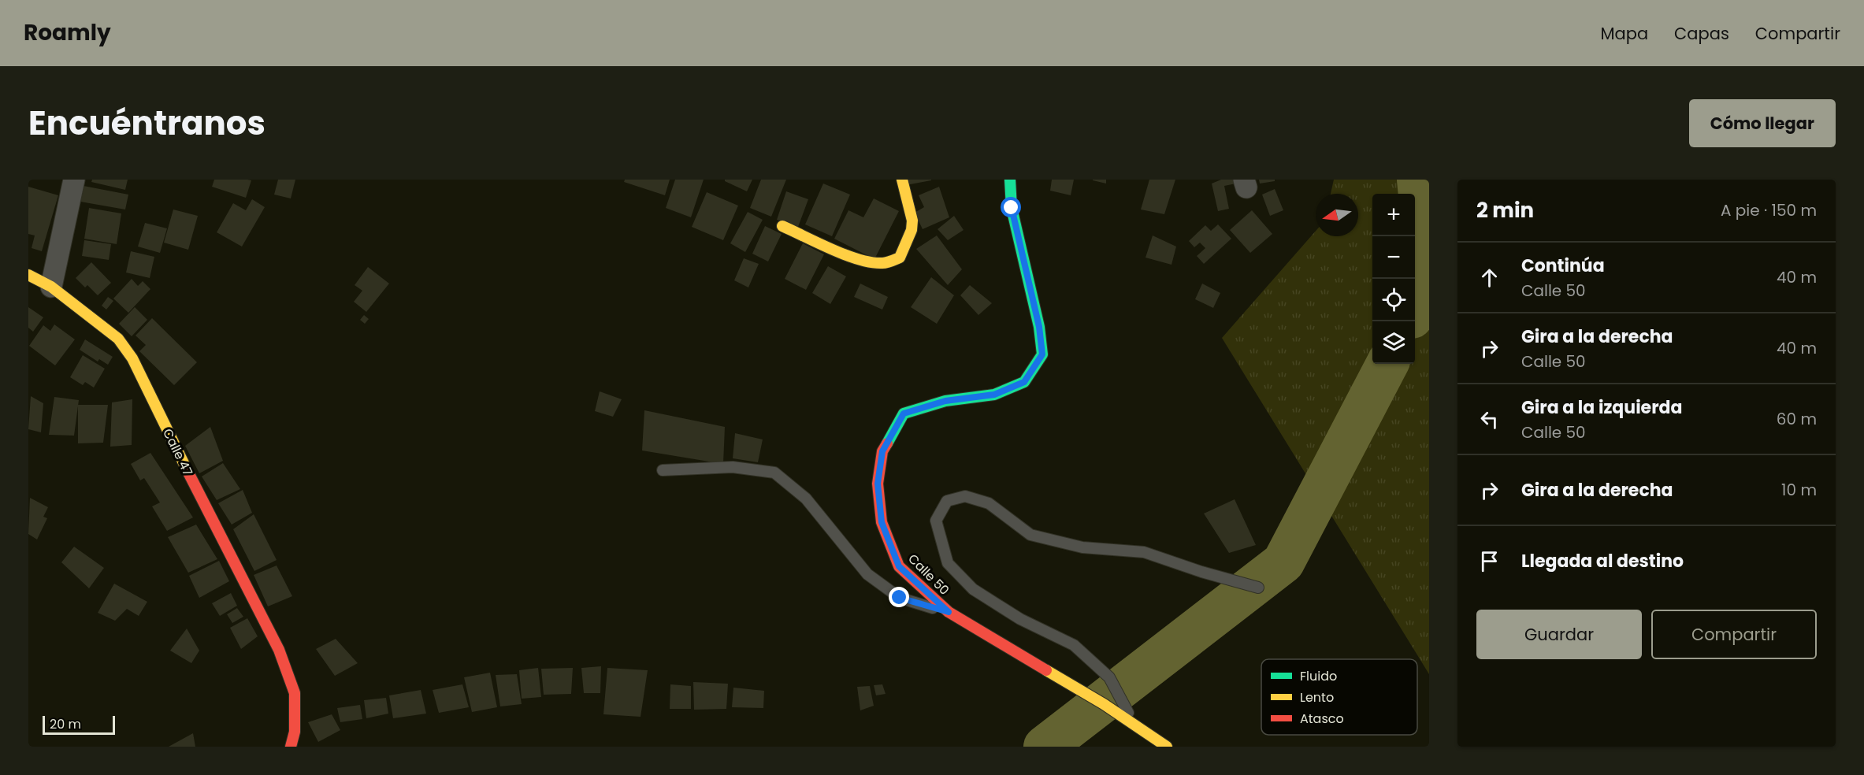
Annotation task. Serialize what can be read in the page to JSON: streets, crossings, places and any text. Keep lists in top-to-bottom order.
{
  "streets": {
    "street": ["Calle 47", "Calle 50"]
  },
  "legend": ["Fluido", "Lento", "Atasco"],
  "scale_bar": "20 m",
  "north": "left",
  "page": {
    "header": "Roamly",
    "nav": ["Mapa", "Capas", "Compartir"],
    "title": "Encuéntranos",
    "buttons": [
      "Cómo llegar",
      ["Guardar", "Compartir"]
    ],
    "heading": ["2 min", "A pie · 150 m"],
    "map_buttons": ["+", "−"],
    "list": [
      ["Continúa", "Calle 50", "40 m"],
      ["Gira a la derecha", "Calle 50", "40 m"],
      ["Gira a la izquierda", "Calle 50", "60 m"],
      ["Gira a la derecha", "10 m"],
      "Llegada al destino"
    ],
    "scale": "20 m"
  }
}
